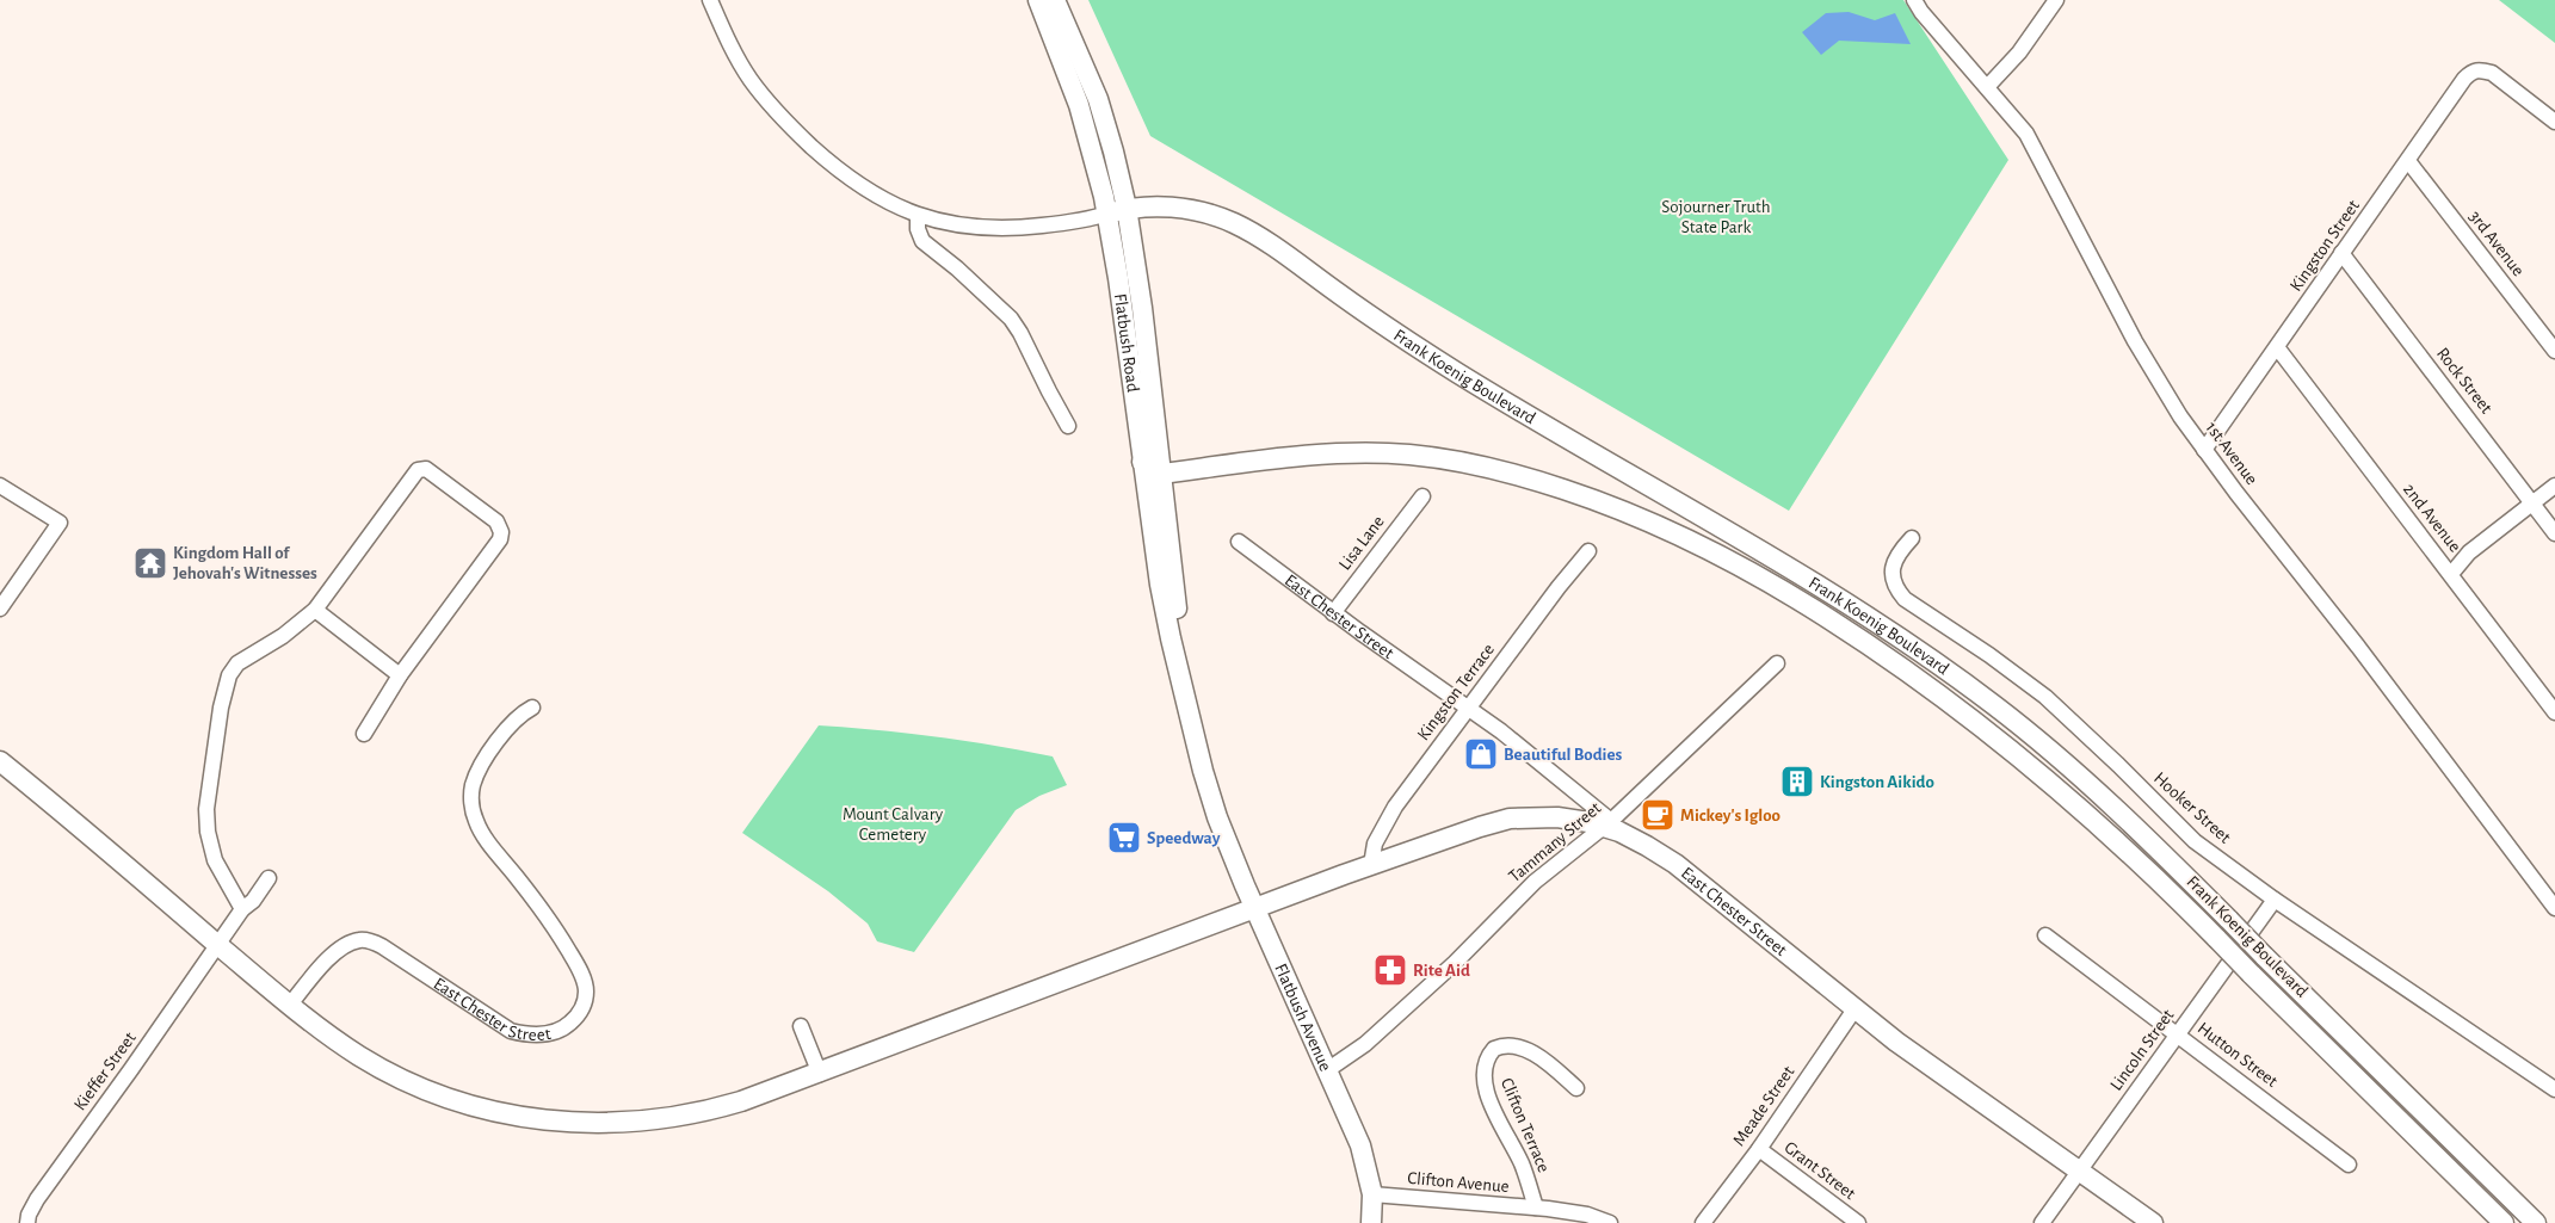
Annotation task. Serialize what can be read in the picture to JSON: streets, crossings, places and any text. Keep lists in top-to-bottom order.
{
  "streets": {
    "main road": [
      "Flatbush Road",
      "Frank Koenig Boulevard",
      "East Chester Street",
      "Flatbush Avenue"
    ],
    "street": [
      "3rd Avenue",
      "Kingston Street",
      "Rock Street",
      "1st Avenue",
      "2nd Avenue",
      "Lisa Lane",
      "Kingston Terrace",
      "Hooker Street",
      "Tammany Street",
      "Lincoln Street",
      "Hutton Street",
      "Kieffer Street",
      "Meade Street",
      "Clifton Terrace",
      "Grant Street",
      "Clifton Avenue"
    ]
  },
  "crossings": [
    ["3rd Avenue", "Kingston Street"],
    ["Kingston Street", "Rock Street"],
    ["Kingston Street", "1st Avenue"],
    ["Kingston Street", "2nd Avenue"],
    ["Flatbush Road", "Frank Koenig Boulevard"],
    ["Flatbush Road", "Flatbush Avenue"],
    ["Lisa Lane", "East Chester Street"],
    ["East Chester Street", "Kingston Terrace"],
    ["East Chester Street", "Tammany Street"],
    ["East Chester Street", "Flatbush Avenue"],
    ["East Chester Street", "Lincoln Street"],
    ["East Chester Street", "Kieffer Street"],
    ["East Chester Street", "Meade Street"],
    ["Hooker Street", "Lincoln Street"],
    ["Tammany Street", "Flatbush Avenue"],
    ["Flatbush Avenue", "Clifton Avenue"],
    ["Lincoln Street", "Hutton Street"],
    ["Meade Street", "Grant Street"],
    ["Clifton Terrace", "Clifton Avenue"]
  ],
  "parks": ["Sojourner Truth State Park", "Mount Calvary Cemetery"],
  "places": {
    "temple": ["Kingdom Hall of Jehovah's Witnesses"],
    "shop": ["Beautiful Bodies"],
    "building": ["Kingston Aikido"],
    "cafe": ["Mickey's Igloo"],
    "supermarket": ["Speedway"],
    "pharmacy": ["Rite Aid"]
  }
}
